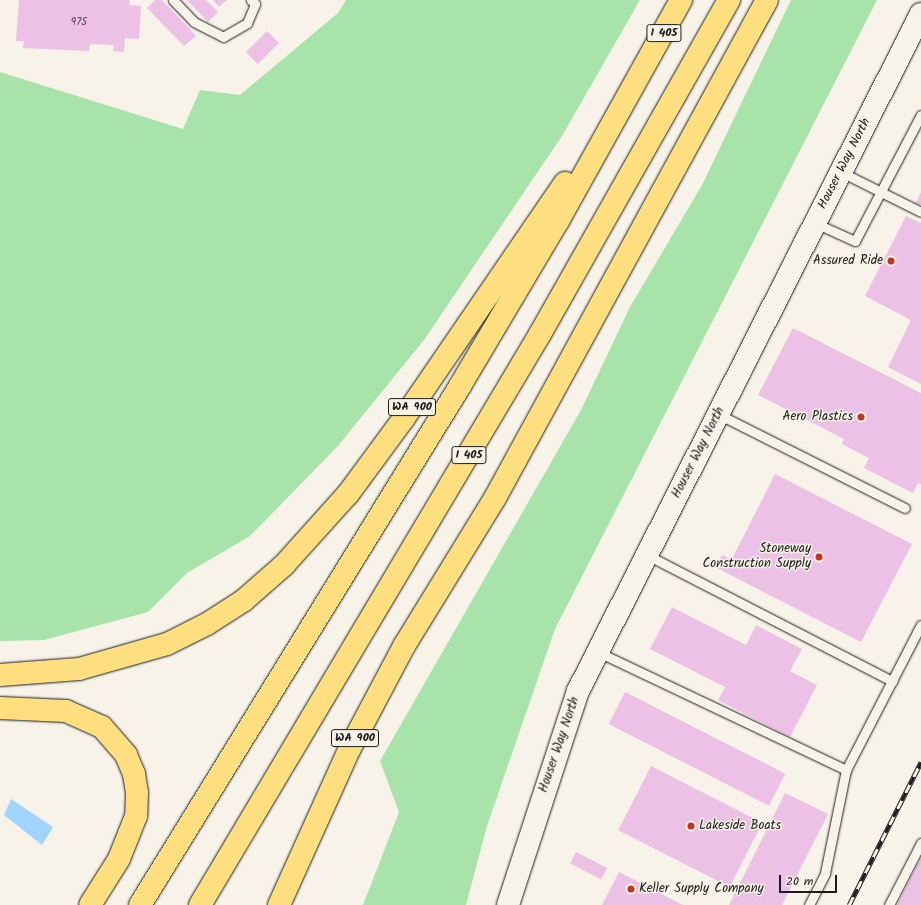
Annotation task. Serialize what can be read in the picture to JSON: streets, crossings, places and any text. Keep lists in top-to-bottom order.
{
  "streets": {
    "highway": ["I 405", "WA 900"],
    "street": ["Houser Way North"]
  },
  "crossings": [
    ["I 405", "WA 900"]
  ],
  "places": [
    "Assured Ride",
    "Aero Plastics",
    "Stoneway Construction Supply",
    "Lakeside Boats",
    "Keller Supply Company"
  ],
  "house_numbers": ["975"],
  "scale_bar": "20 m"
}
